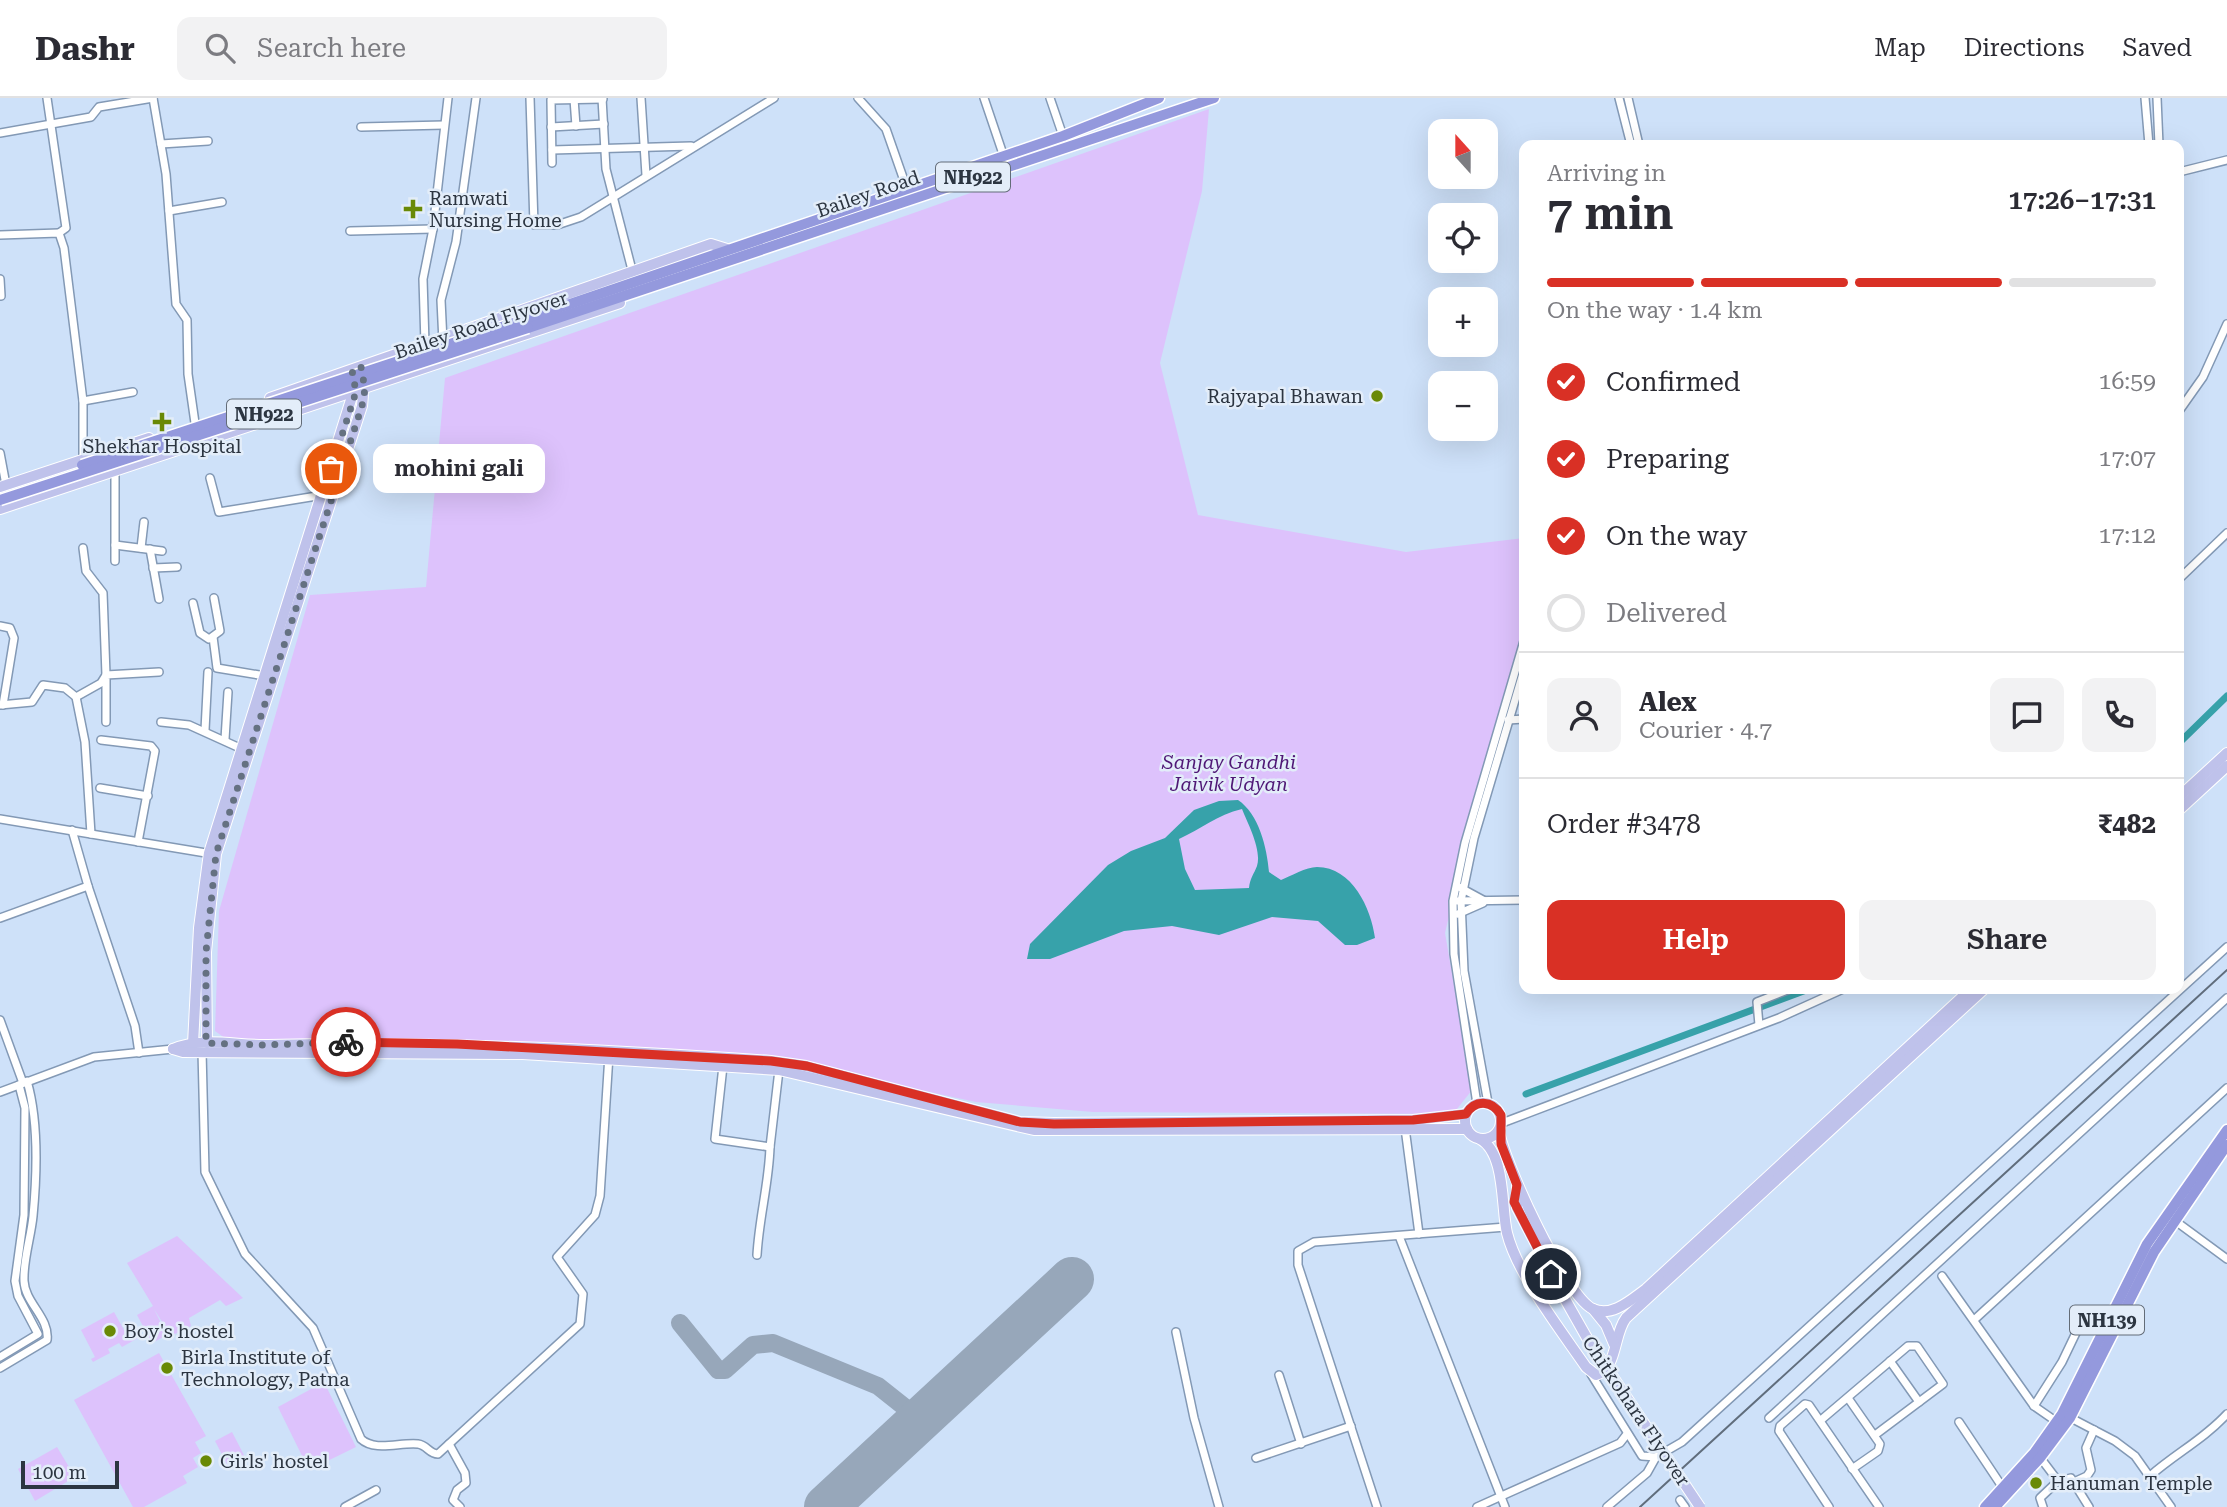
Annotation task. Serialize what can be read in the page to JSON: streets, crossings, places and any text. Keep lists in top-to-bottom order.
{
  "streets": {
    "highway": [
      "NH922",
      "Bailey Road",
      "Bailey Road Flyover",
      "NH139"
    ],
    "main road": ["Chitkohara Flyover"]
  },
  "crossings": [
    ["Bailey Road", "Bailey Road Flyover"]
  ],
  "parks": ["Sanjay Gandhi Jaivik Udyan"],
  "places": {
    "health": ["Ramwati Nursing Home", "Shekhar Hospital"],
    "other": [
      "Rajyapal Bhawan",
      "mohini gali",
      "Boy's hostel",
      "Birla Institute of Technology, Patna",
      "Girls' hostel",
      "Hanuman Temple"
    ]
  },
  "scale_bar": "100 m",
  "north": "top",
  "page": {
    "header": "Dashr",
    "search": "Search here",
    "nav": ["Map", "Directions", "Saved"],
    "map_buttons": ["+", "−"],
    "heading": ["7 min", "Arriving in", "17:26–17:31"],
    "panel": [
      "Alex",
      "Courier · 4.7",
      "Order #3478",
      "₹482"
    ],
    "bar": "On the way · 1.4 km",
    "list": [
      ["Confirmed", "16:59"],
      ["Preparing", "17:07"],
      ["On the way", "17:12"],
      "Delivered"
    ],
    "bubble": "mohini gali",
    "buttons": ["Help", "Share"],
    "scale": "100 m"
  }
}
